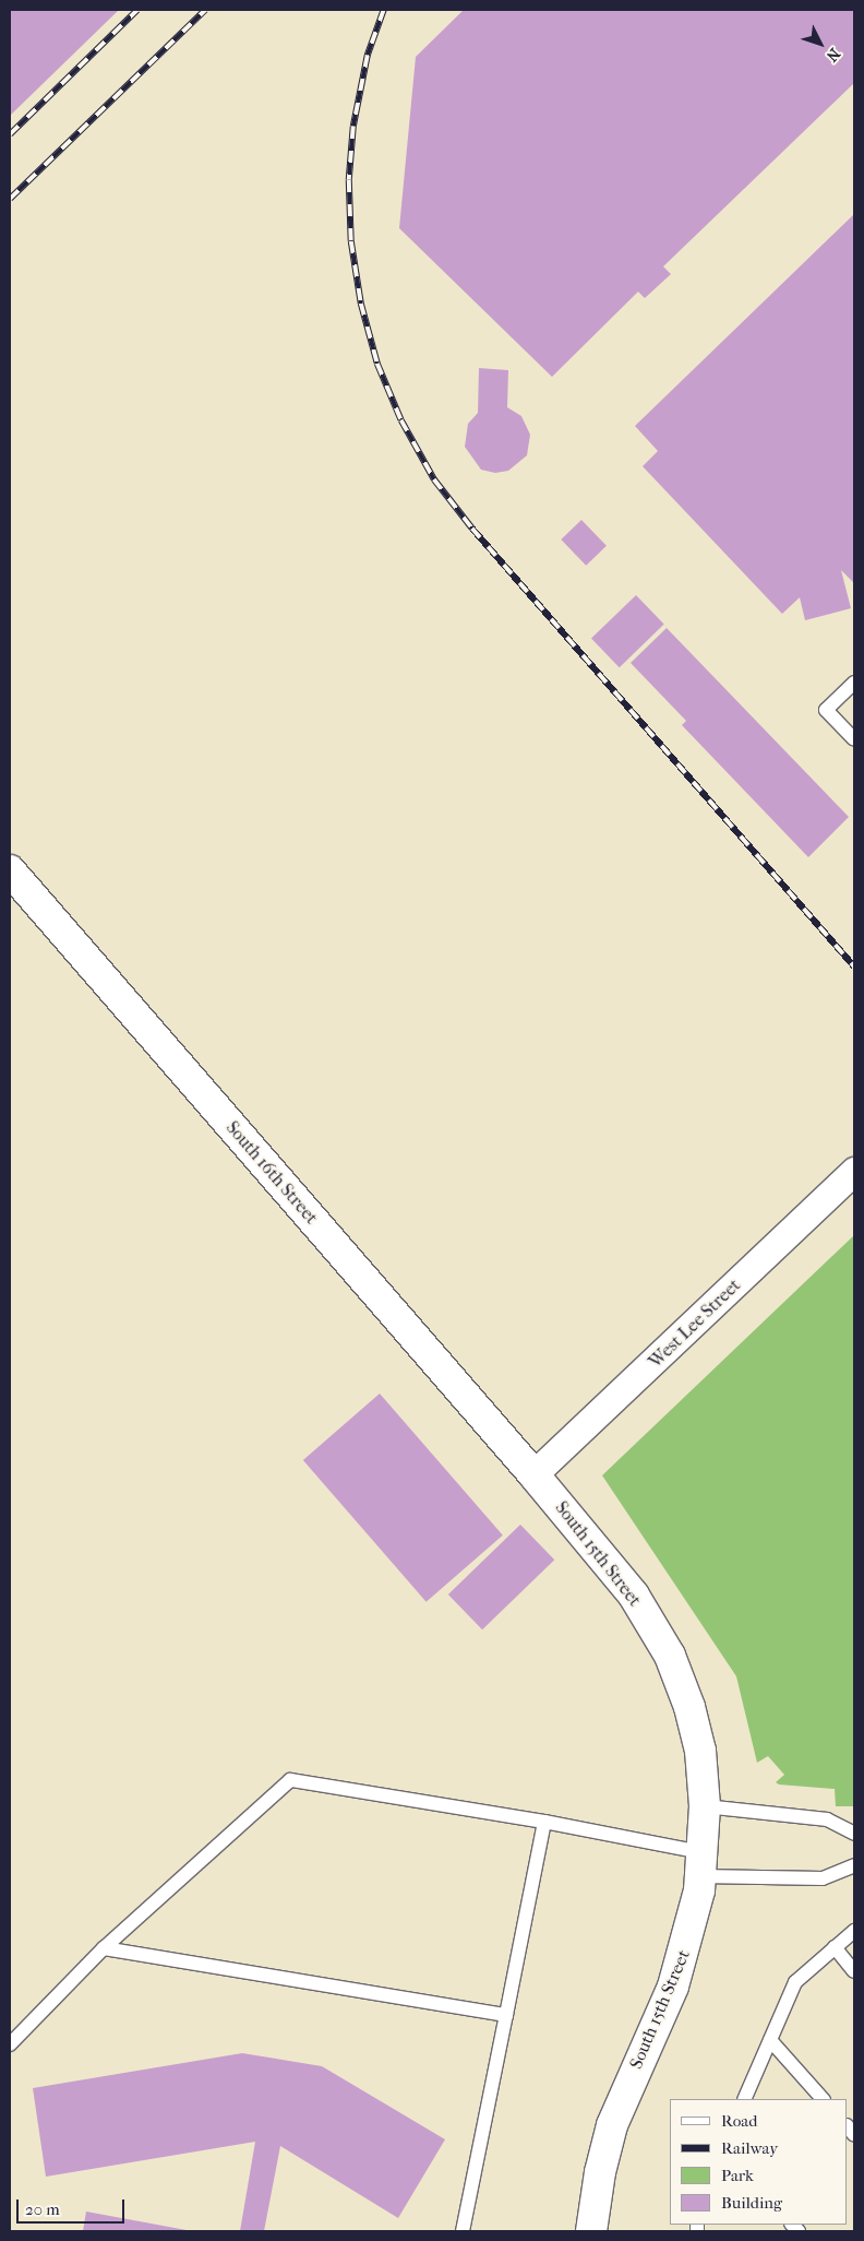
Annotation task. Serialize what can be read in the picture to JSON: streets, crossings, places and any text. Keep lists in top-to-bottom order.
{
  "streets": {
    "street": ["South 16th Street", "West Lee Street", "South 15th Street"]
  },
  "crossings": [
    ["South 16th Street", "West Lee Street"],
    ["South 16th Street", "South 15th Street"],
    ["West Lee Street", "South 15th Street"]
  ],
  "legend": [
    "Road",
    "Railway",
    "Park",
    "Building"
  ],
  "scale_bar": "20 m",
  "north": "bottom right"
}
